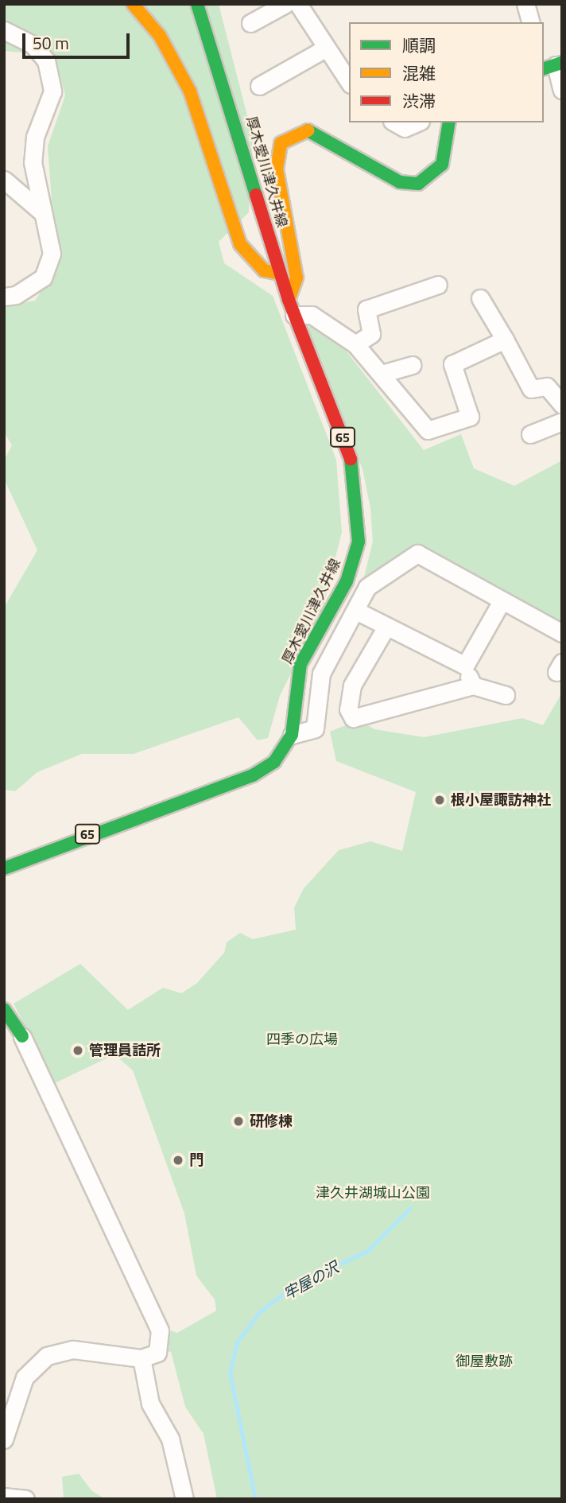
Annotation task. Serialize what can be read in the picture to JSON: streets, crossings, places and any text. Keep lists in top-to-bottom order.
{
  "streets": {
    "main road": ["厚木愛川津久井線", "65"]
  },
  "water": ["牢屋の沢"],
  "parks": ["四季の広場", "津久井湖城山公園", "御屋敷跡"],
  "places": [
    "根小屋諏訪神社",
    "管理員詰所",
    "研修棟",
    "門"
  ],
  "legend": ["順調", "混雑", "渋滞"],
  "scale_bar": "50 m"
}
